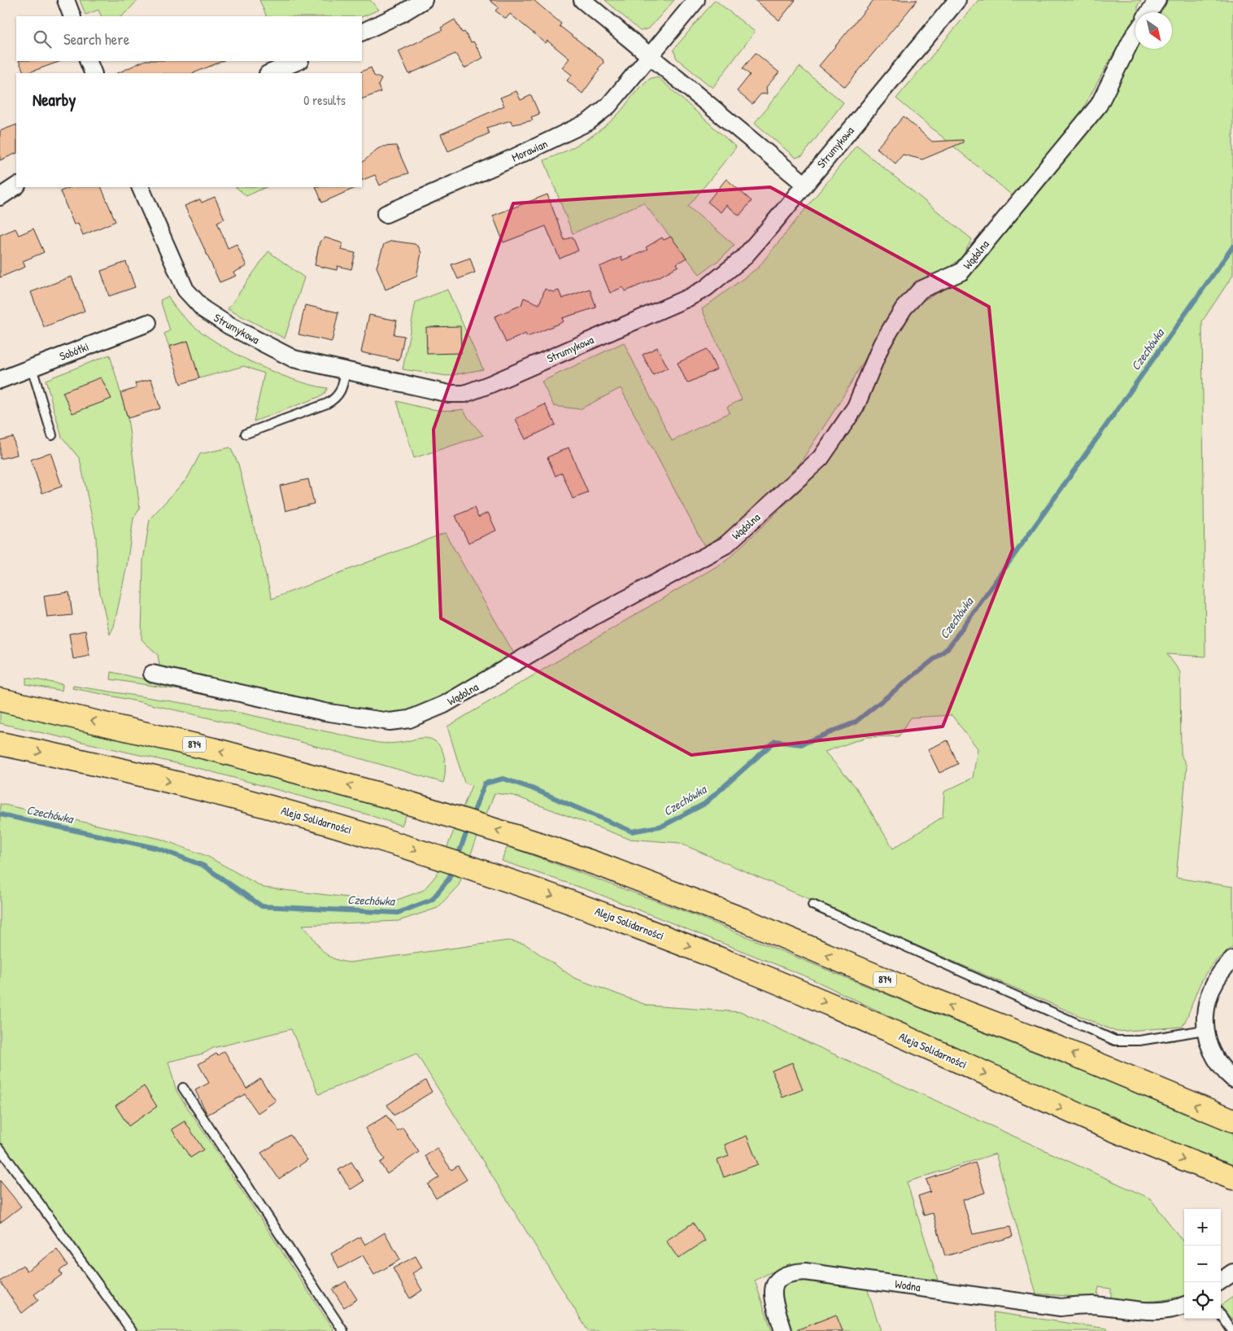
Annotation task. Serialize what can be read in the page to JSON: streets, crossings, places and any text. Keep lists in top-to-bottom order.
{
  "streets": {
    "main road": ["874", "Aleja Solidarności"],
    "street": [
      "Strumykowa",
      "Morawian",
      "Wądolna",
      "Sobótki",
      "Wodna"
    ]
  },
  "water": ["Czechówka"],
  "north": "bottom right",
  "page": {
    "search": "Search here",
    "heading": ["Nearby", "0 results"],
    "map_buttons": ["+", "−"]
  }
}
